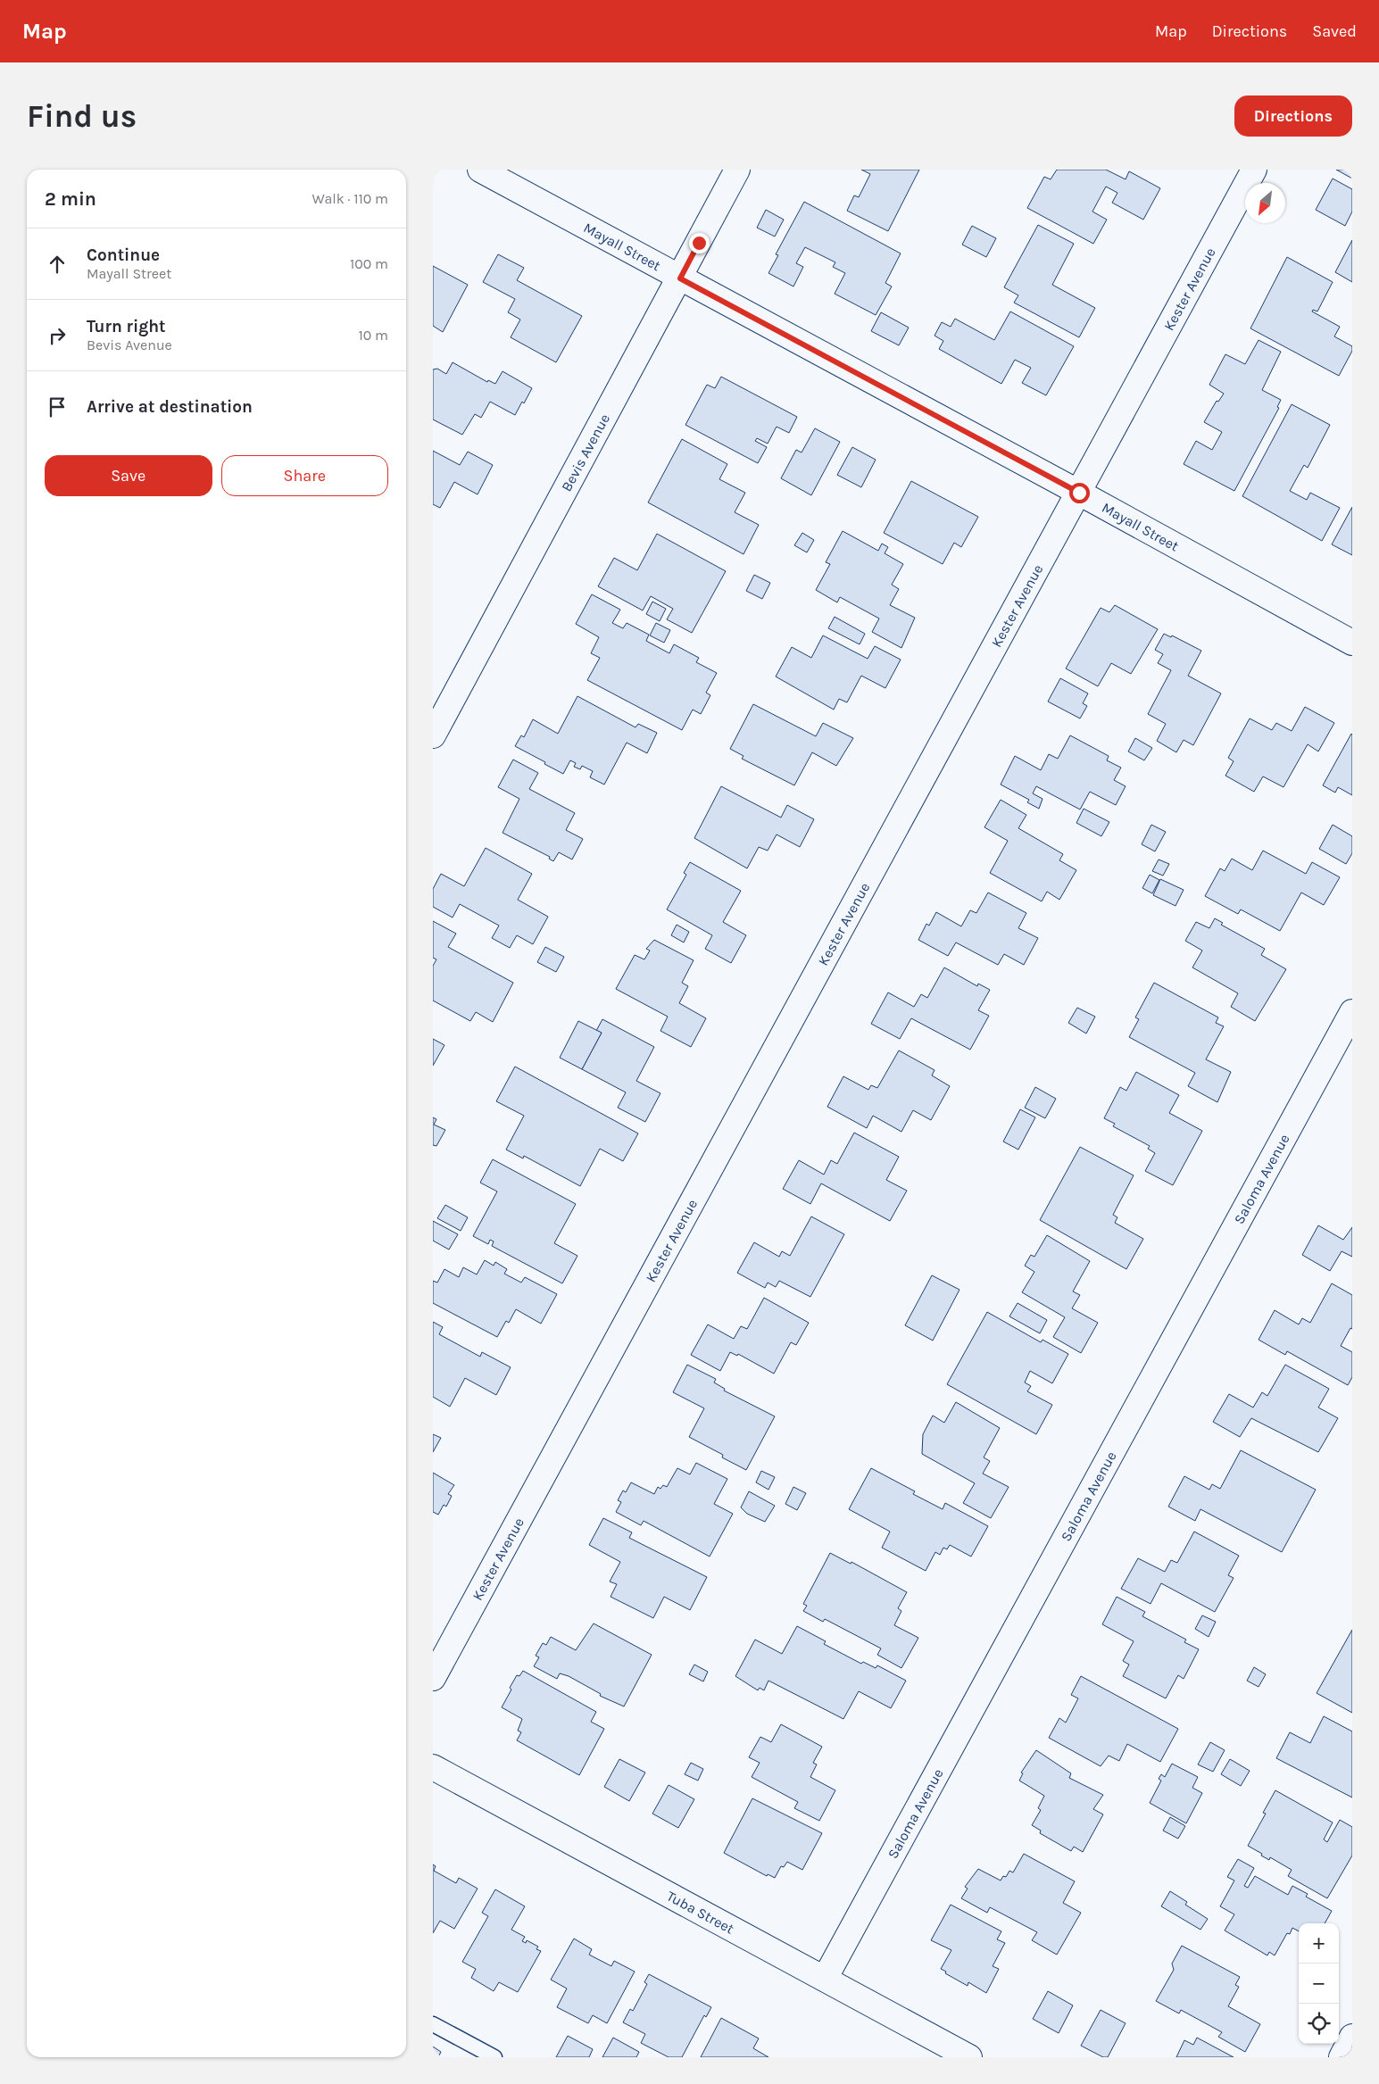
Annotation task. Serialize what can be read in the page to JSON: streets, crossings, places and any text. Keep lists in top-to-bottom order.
{
  "streets": {
    "street": [
      "Mayall Street",
      "Kester Avenue",
      "Bevis Avenue",
      "Saloma Avenue",
      "Tuba Street"
    ]
  },
  "crossings": [
    ["Mayall Street", "Kester Avenue"],
    ["Mayall Street", "Bevis Avenue"],
    ["Saloma Avenue", "Tuba Street"]
  ],
  "north": "bottom left",
  "page": {
    "header": "Map",
    "nav": ["Map", "Directions", "Saved"],
    "buttons": [
      "Directions",
      ["Save", "Share"]
    ],
    "title": "Find us",
    "heading": ["2 min", "Walk · 110 m"],
    "list": [
      ["Continue", "Mayall Street", "100 m"],
      ["Turn right", "Bevis Avenue", "10 m"],
      "Arrive at destination"
    ],
    "map_buttons": ["+", "−"]
  }
}
